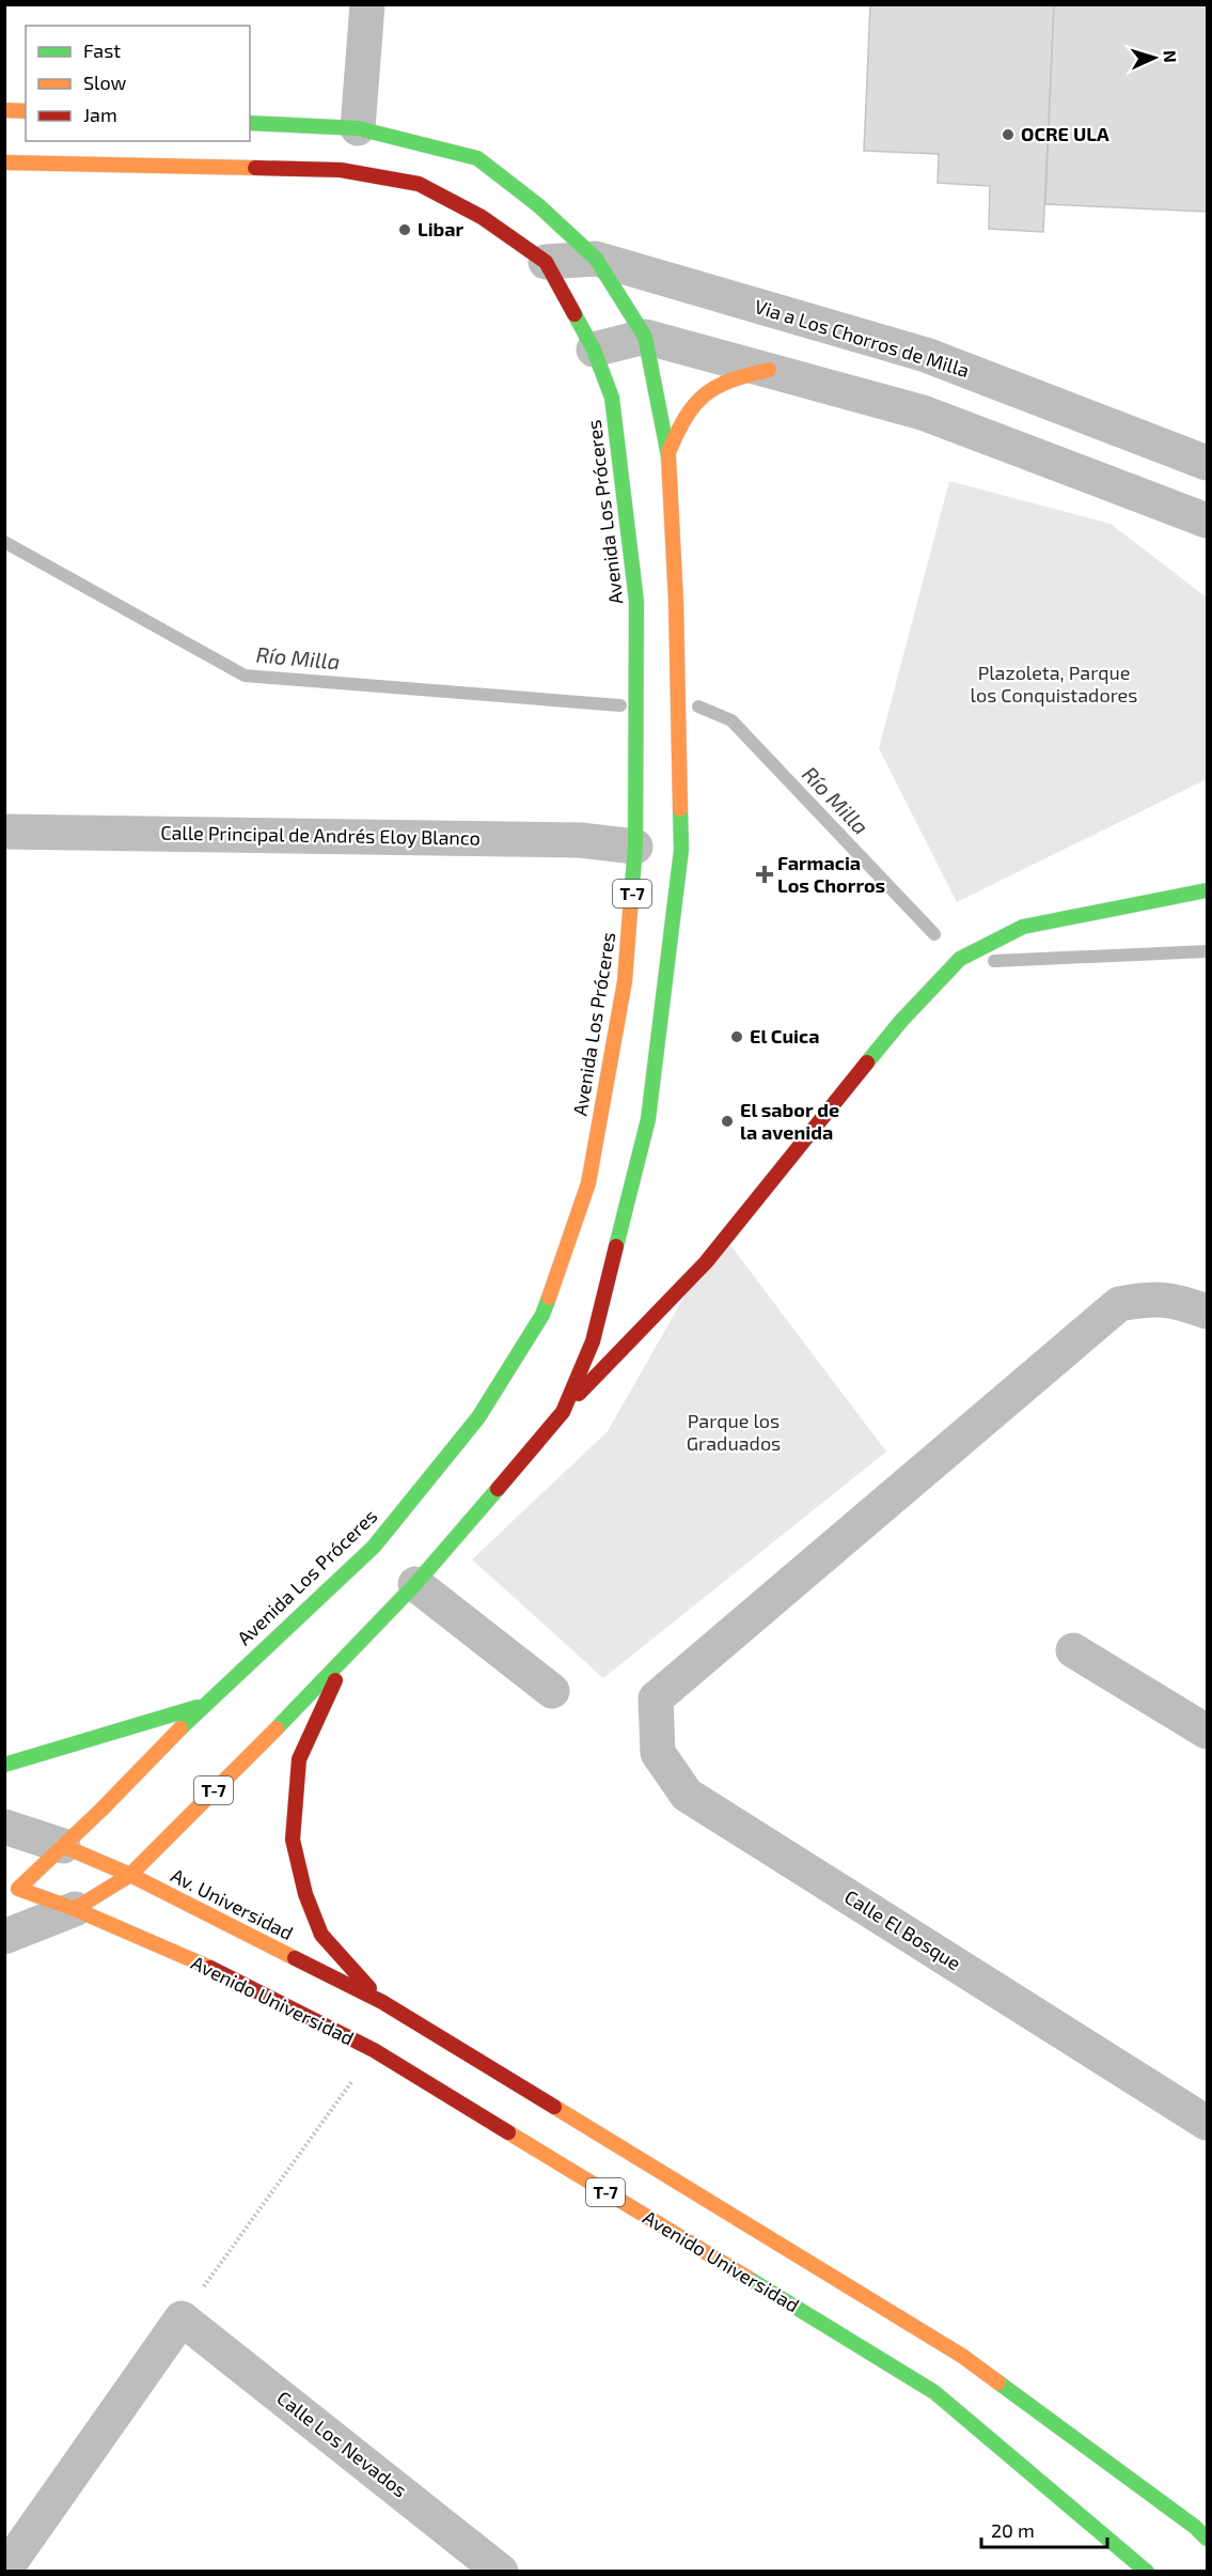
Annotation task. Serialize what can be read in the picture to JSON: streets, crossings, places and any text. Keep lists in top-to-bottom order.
{
  "streets": {
    "highway": [
      "Avenida Los Próceres",
      "T-7",
      "Av. Universidad",
      "Avenido Universidad"
    ],
    "street": [
      "Via a Los Chorros de Milla",
      "Calle Principal de Andrés Eloy Blanco",
      "Calle El Bosque",
      "Calle Los Nevados"
    ]
  },
  "crossings": [
    ["Via a Los Chorros de Milla", "Avenida Los Próceres"],
    ["Via a Los Chorros de Milla", "T-7"],
    ["Avenida Los Próceres", "Calle Principal de Andrés Eloy Blanco"],
    ["Avenida Los Próceres", "Av. Universidad"],
    ["Avenida Los Próceres", "Avenido Universidad"],
    ["T-7", "Av. Universidad"],
    ["T-7", "Avenido Universidad"]
  ],
  "water": ["Río Milla"],
  "parks": ["Plazoleta, Parque los Conquistadores", "Parque los Graduados"],
  "places": {
    "other": [
      "OCRE ULA",
      "Libar",
      "El Cuica",
      "El sabor de la avenida"
    ],
    "health": ["Farmacia Los Chorros"]
  },
  "legend": ["Fast", "Slow", "Jam"],
  "scale_bar": "20 m",
  "north": "right"
}
